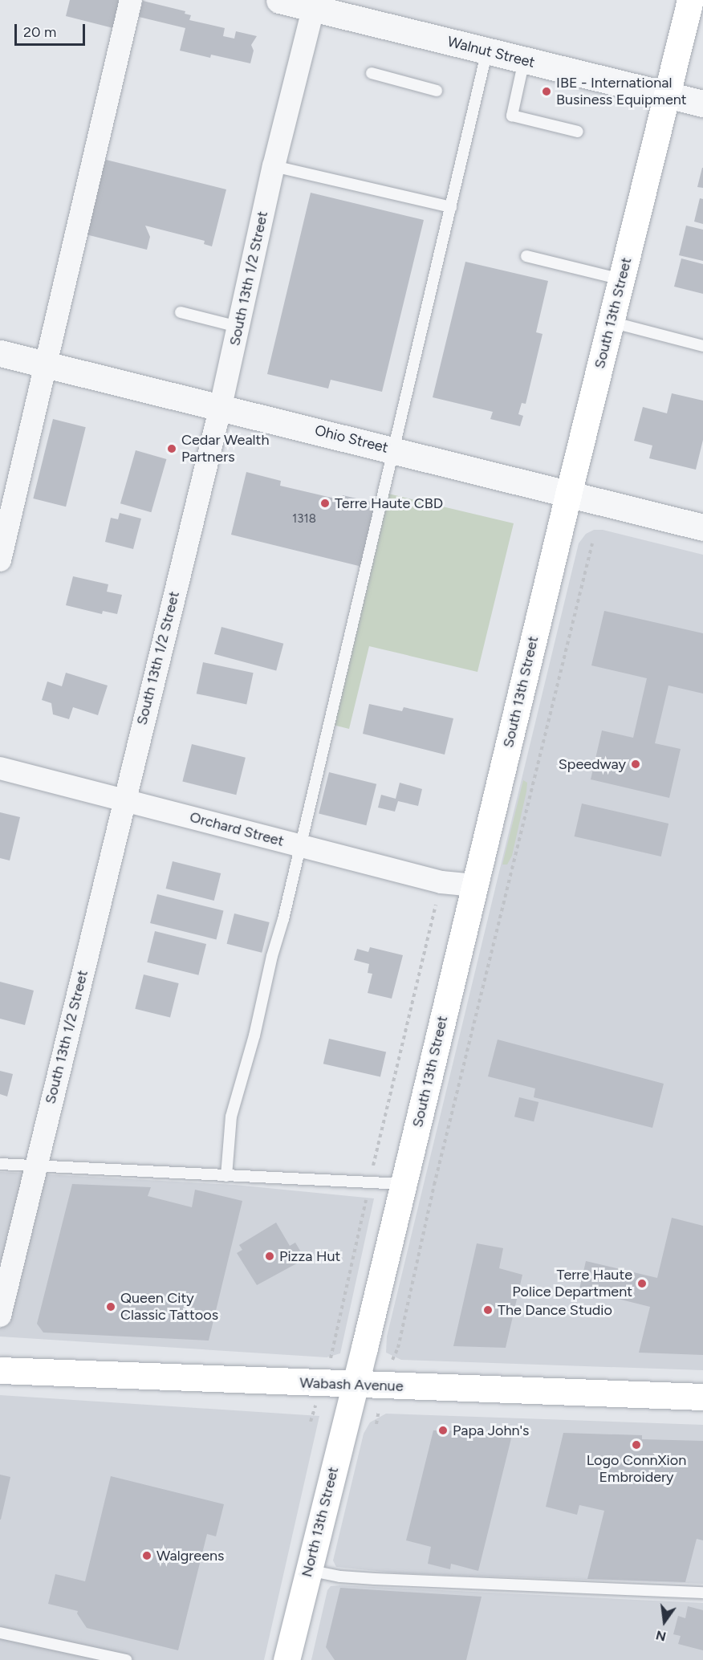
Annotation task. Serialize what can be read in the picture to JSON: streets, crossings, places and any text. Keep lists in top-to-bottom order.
{
  "streets": {
    "main road": ["South 13th Street", "Wabash Avenue", "North 13th Street"],
    "street": [
      "Walnut Street",
      "South 13th 1/2 Street",
      "Ohio Street",
      "Orchard Street"
    ]
  },
  "crossings": [
    ["Walnut Street", "South 13th 1/2 Street"],
    ["Walnut Street", "South 13th Street"],
    ["South 13th 1/2 Street", "Ohio Street"],
    ["South 13th 1/2 Street", "Orchard Street"],
    ["South 13th Street", "Ohio Street"],
    ["South 13th Street", "Orchard Street"],
    ["South 13th Street", "Wabash Avenue"],
    ["South 13th Street", "North 13th Street"],
    ["Wabash Avenue", "North 13th Street"]
  ],
  "places": [
    "IBE - International Business Equipment",
    "Cedar Wealth Partners",
    "Terre Haute CBD",
    "Speedway",
    "Pizza Hut",
    "Terre Haute Police Department",
    "Queen City Classic Tattoos",
    "The Dance Studio",
    "Papa John's",
    "Logo ConnXion Embroidery",
    "Walgreens"
  ],
  "house_numbers": ["1318"],
  "scale_bar": "20 m",
  "north": "bottom"
}
